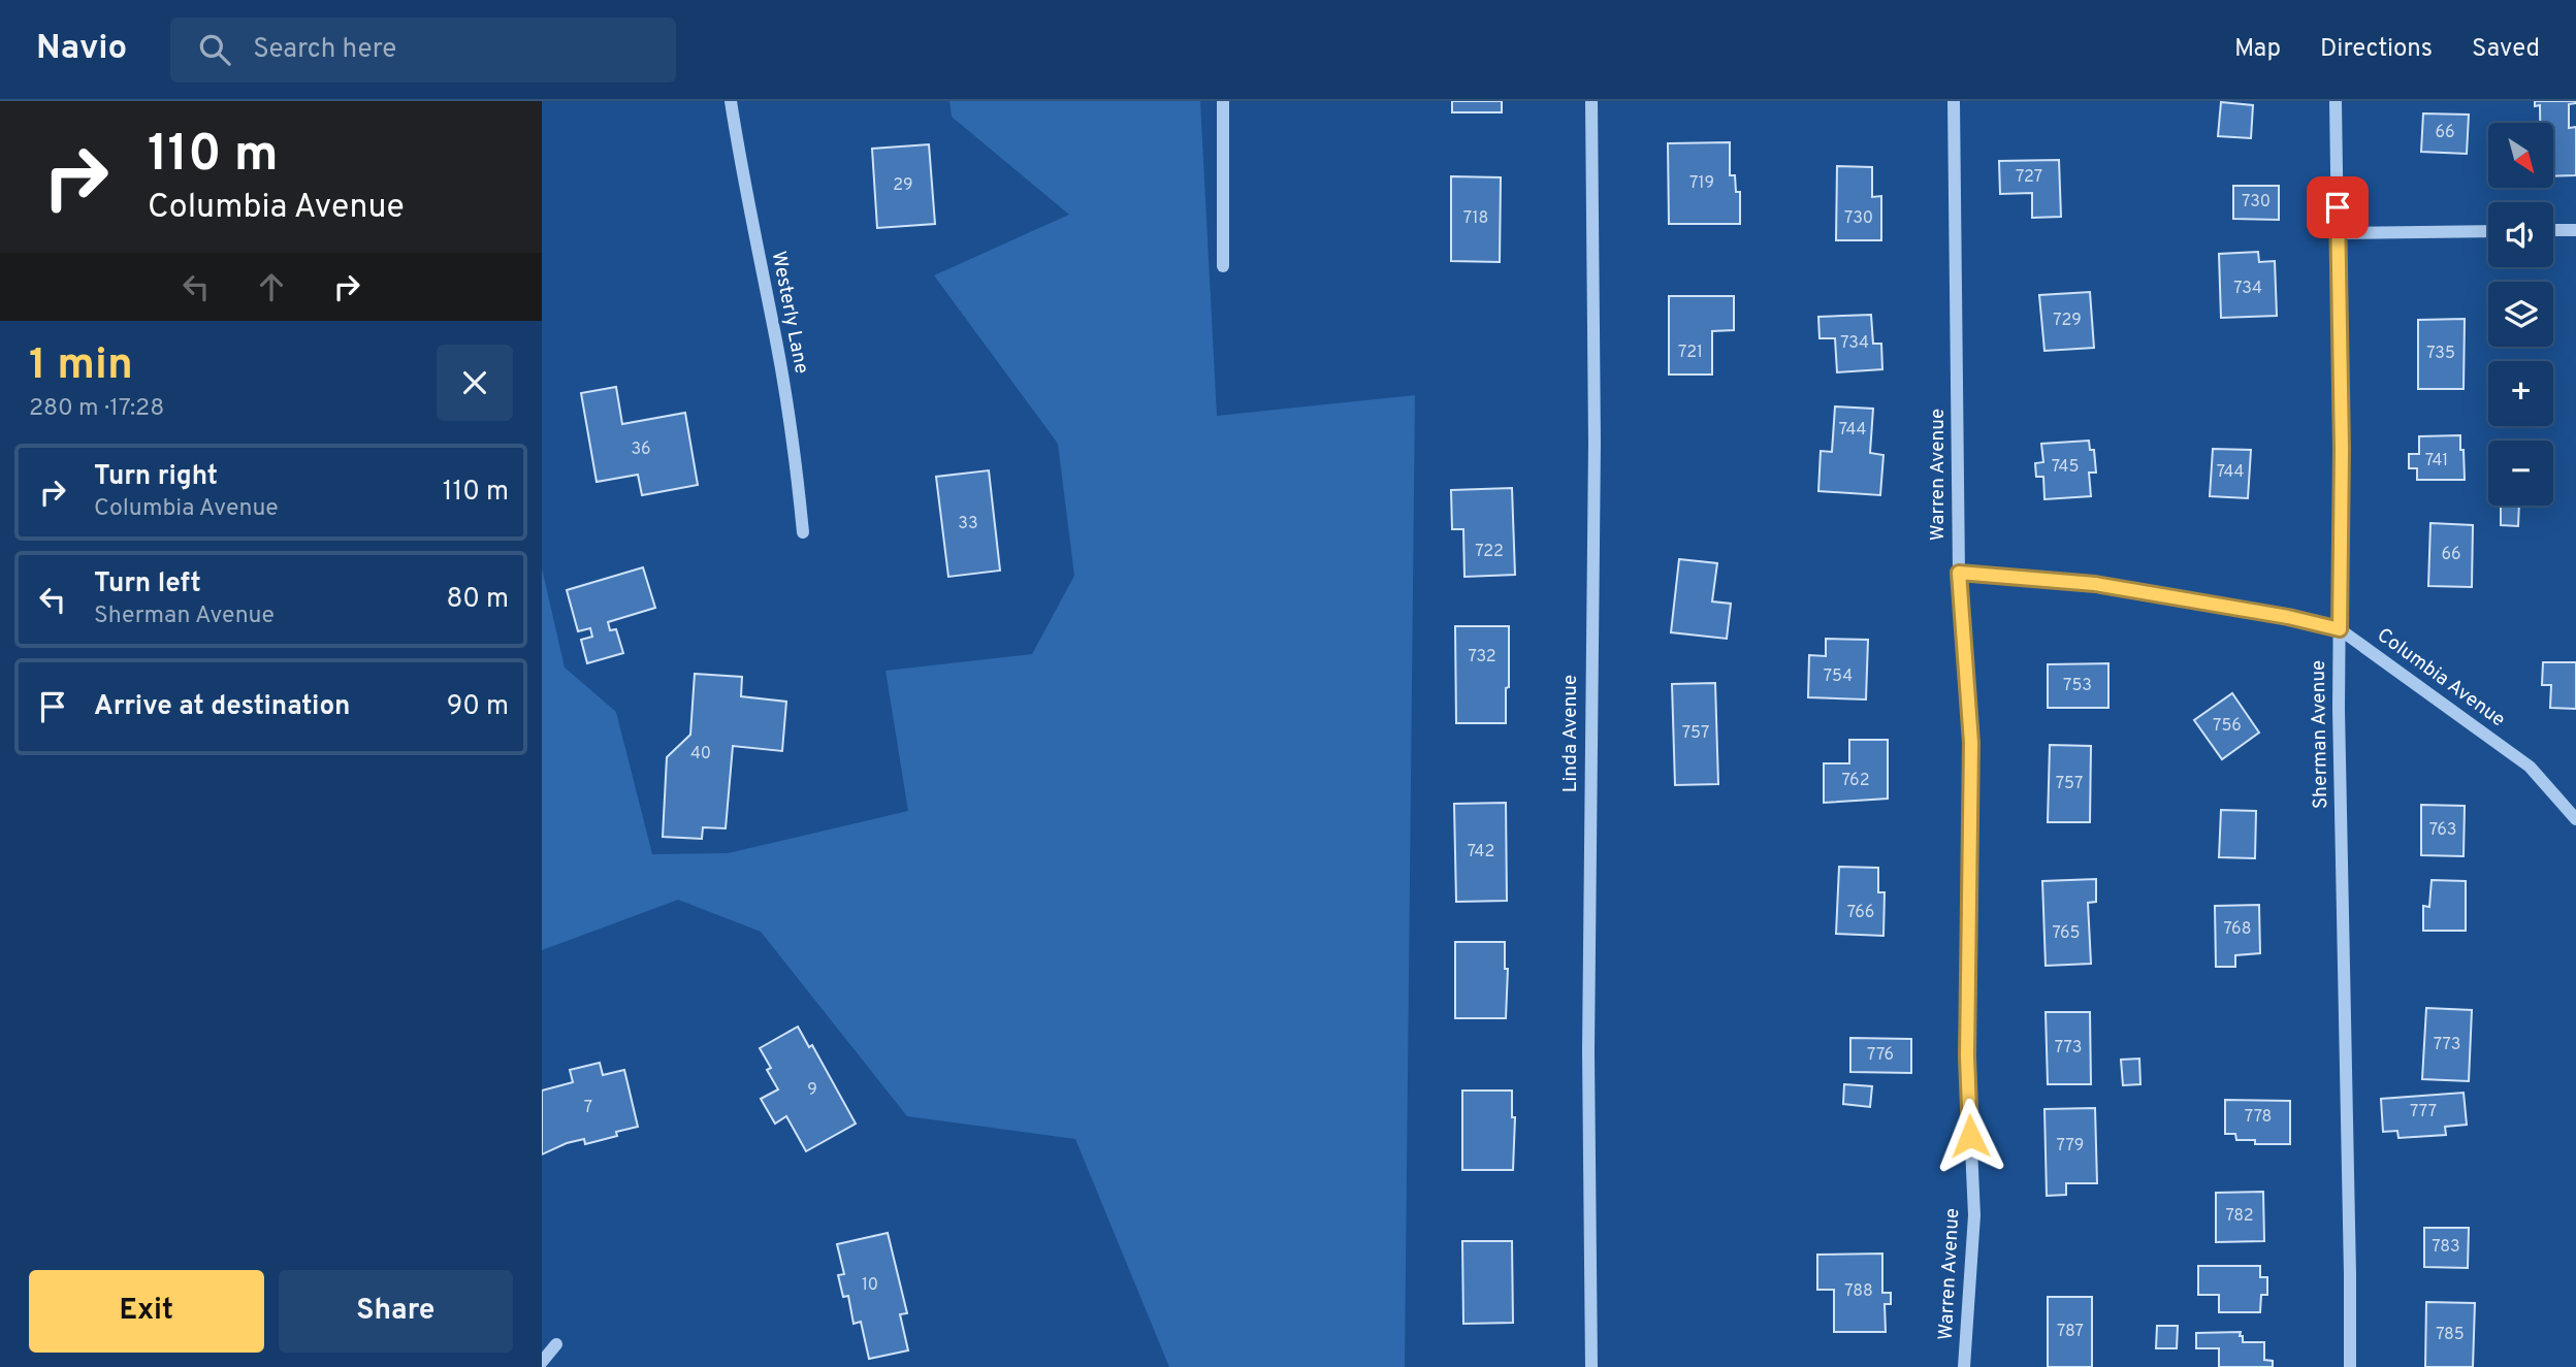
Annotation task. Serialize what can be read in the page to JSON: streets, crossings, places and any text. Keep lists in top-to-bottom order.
{
  "streets": {
    "street": [
      "Westerly Lane",
      "Warren Avenue",
      "Columbia Avenue",
      "Linda Avenue",
      "Sherman Avenue"
    ]
  },
  "crossings": [
    ["Warren Avenue", "Columbia Avenue"],
    ["Columbia Avenue", "Sherman Avenue"]
  ],
  "house_numbers": [
    "66",
    "727",
    "719",
    "29",
    "730",
    "718",
    "730",
    "734",
    "729",
    "734",
    "721",
    "735",
    "744",
    "36",
    "741",
    "745",
    "744",
    "33",
    "722",
    "66",
    "732",
    "754",
    "753",
    "756",
    "757",
    "40",
    "762",
    "757",
    "763",
    "742",
    "766",
    "768",
    "765",
    "773",
    "773",
    "776",
    "9",
    "7",
    "777",
    "778",
    "779",
    "782",
    "783",
    "10",
    "788",
    "787",
    "785"
  ],
  "north": "bottom right",
  "page": {
    "header": "Navio",
    "search": "Search here",
    "nav": ["Map", "Directions", "Saved"],
    "turn": ["110 m", "Columbia Avenue"],
    "map_buttons": ["+", "−"],
    "heading": ["1 min", "280 m · 17:28"],
    "list": [
      {
        "name": "Turn right",
        "note": "Columbia Avenue",
        "value": "110 m"
      },
      {
        "name": "Turn left",
        "note": "Sherman Avenue",
        "value": "80 m"
      },
      {
        "name": "Arrive at destination",
        "value": "90 m"
      }
    ],
    "buttons": ["Exit", "Share"]
  }
}
